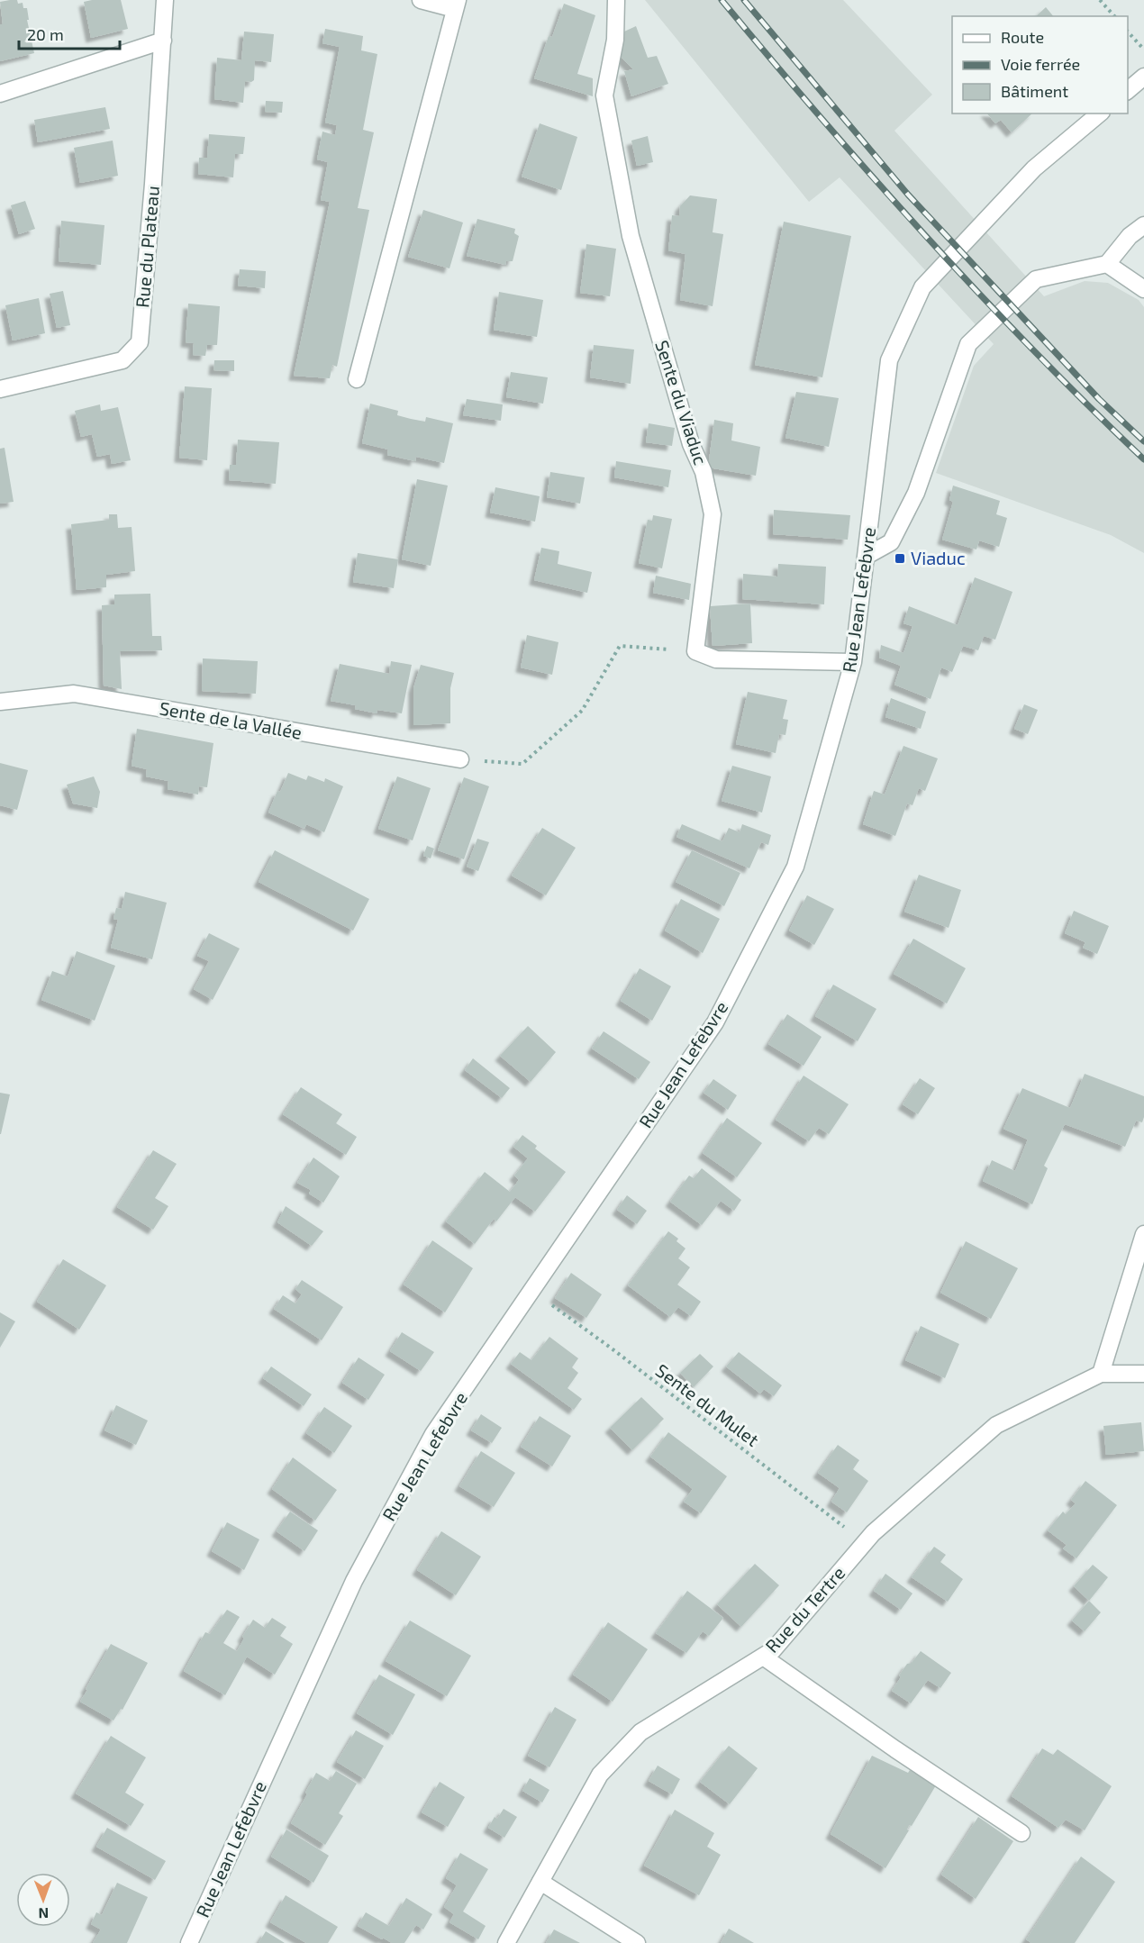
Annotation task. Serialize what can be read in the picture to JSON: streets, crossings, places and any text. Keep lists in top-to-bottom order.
{
  "streets": {
    "street": [
      "Rue du Plateau",
      "Sente du Viaduc",
      "Rue Jean Lefebvre",
      "Sente de la Vallée",
      "Rue du Tertre"
    ],
    "path": ["Sente du Mulet"]
  },
  "crossings": [
    ["Sente du Viaduc", "Rue Jean Lefebvre"],
    ["Rue Jean Lefebvre", "Sente du Mulet"],
    ["Sente du Mulet", "Rue du Tertre"]
  ],
  "places": {
    "transit": ["Viaduc"]
  },
  "legend": ["Route", "Voie ferrée", "Bâtiment"],
  "scale_bar": "20 m",
  "north": "bottom"
}
